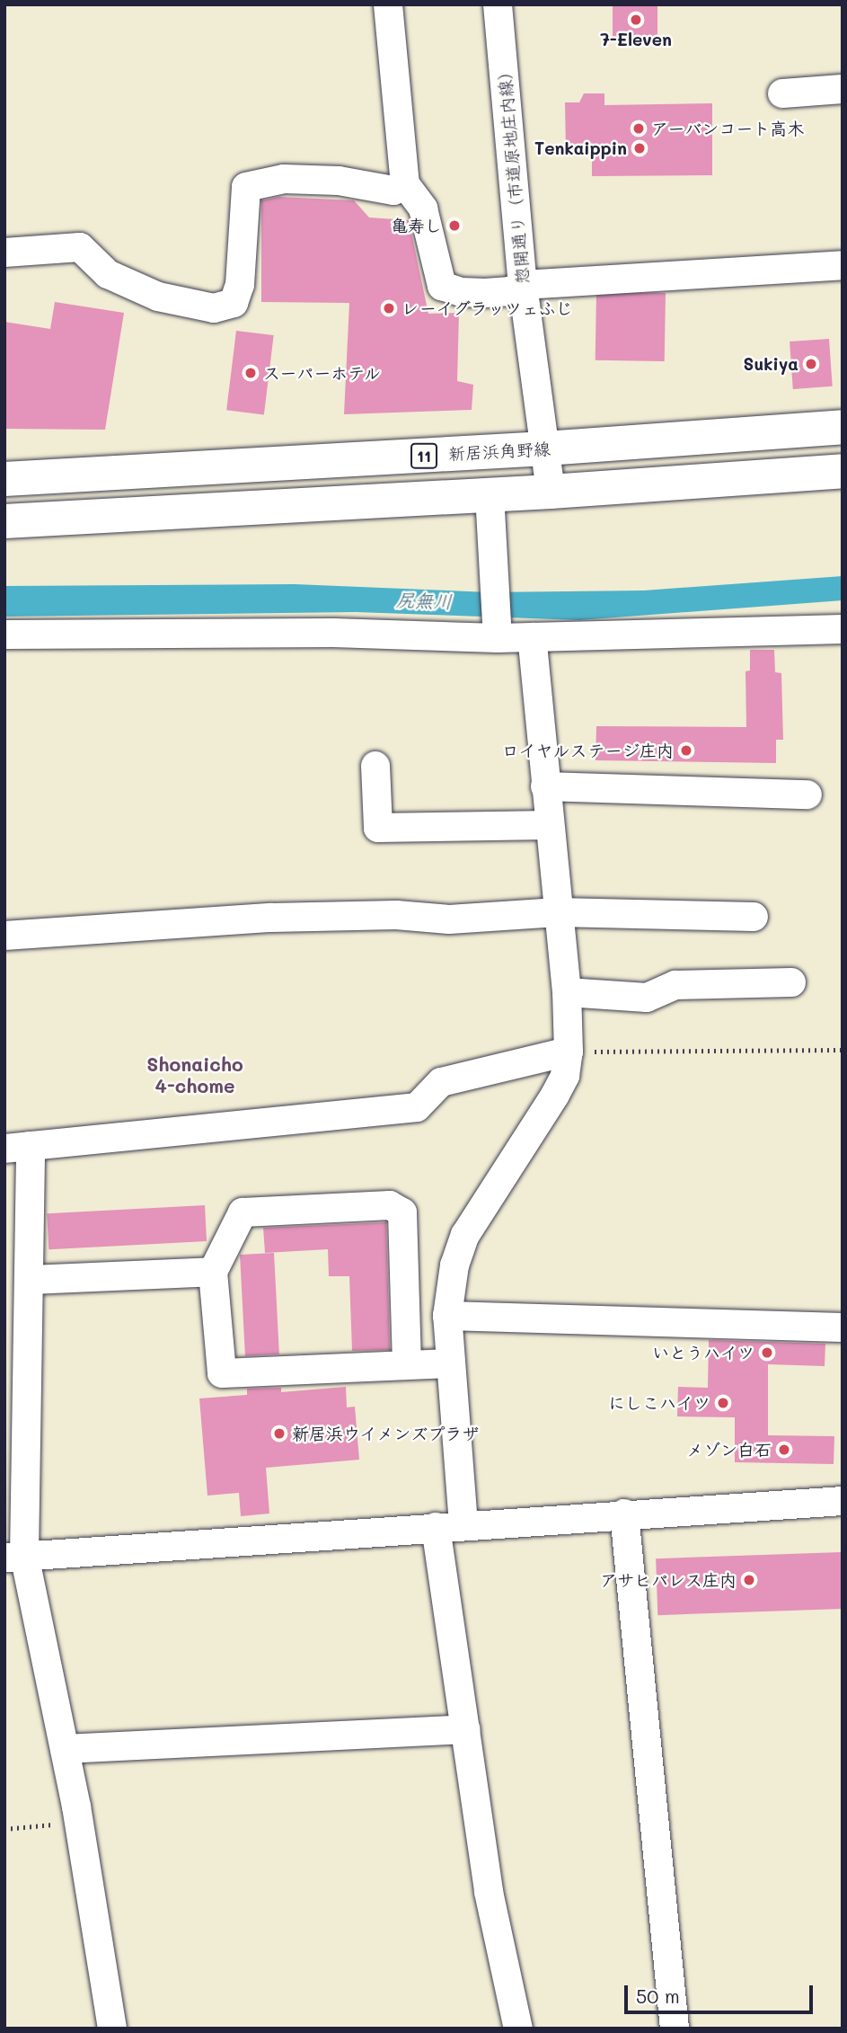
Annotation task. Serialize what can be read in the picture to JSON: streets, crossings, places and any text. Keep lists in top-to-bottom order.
{
  "streets": {
    "main road": ["新居浜角野線", "11"],
    "street": ["惣開通り（市道原地庄内線）"]
  },
  "crossings": [
    ["惣開通り（市道原地庄内線）", "新居浜角野線"]
  ],
  "districts": ["Shonaicho 4-chome"],
  "water": ["尻無川"],
  "places": [
    "7-Eleven",
    "アーバンコート高木",
    "Tenkaippin",
    "亀寿し",
    "レーイグラッツェふじ",
    "Sukiya",
    "スーパーホテル",
    "ロイヤルステージ庄内",
    "いとうハイツ",
    "にしこハイツ",
    "新居浜ウイメンズプラザ",
    "メゾン白石",
    "アサヒパレス庄内"
  ],
  "scale_bar": "50 m"
}
